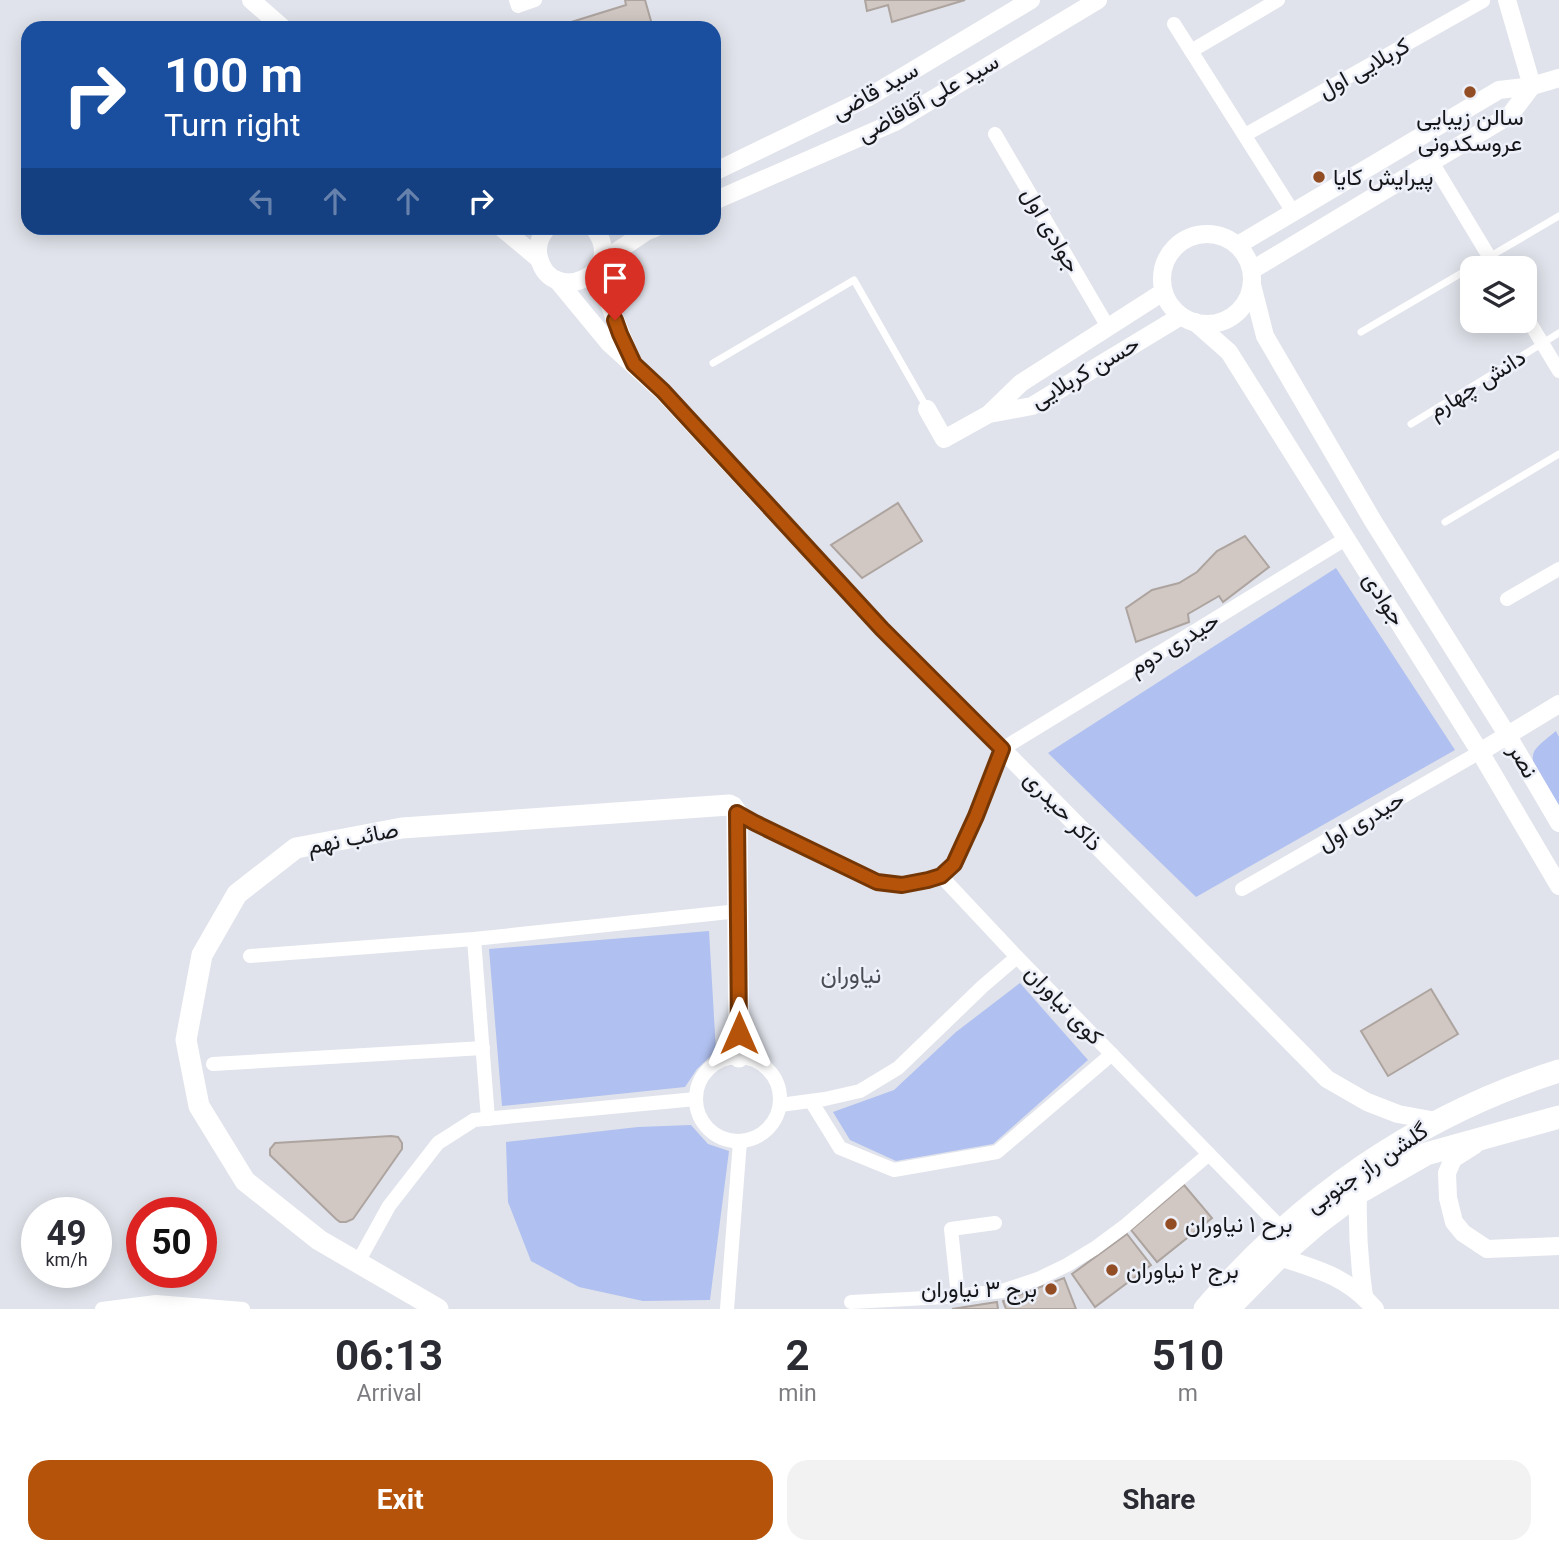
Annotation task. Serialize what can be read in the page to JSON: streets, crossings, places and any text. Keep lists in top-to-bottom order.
{
  "streets": {
    "main road": ["صائب نهم", "گلشن راز جنوبی"],
    "street": [
      "کربلایی اول",
      "سید قاضی",
      "سید علی آقاقاضی",
      "جوادی اول",
      "حسن کربلایی",
      "جوادی",
      "حیدری دوم",
      "نصر",
      "ذاکر حیدری",
      "حیدری اول",
      "کوی نیاوران"
    ],
    "lane": ["دانش چهارم"]
  },
  "crossings": [
    ["جوادی اول", "حسن کربلایی"],
    ["حسن کربلایی", "جوادی"],
    ["جوادی", "حیدری دوم"],
    ["جوادی", "نصر"],
    ["جوادی", "حیدری اول"],
    ["حیدری دوم", "ذاکر حیدری"],
    ["ذاکر حیدری", "گلشن راز جنوبی"],
    ["کوی نیاوران", "گلشن راز جنوبی"]
  ],
  "districts": ["نیاوران"],
  "places": [
    "سالن زیبایی عروسکدونی",
    "پیرایش کایا",
    "برح ۱ نیاوران",
    "برج ۲ نیاوران",
    "برج ۳ نیاوران"
  ],
  "page": {
    "turn": ["100 m", "Turn right"],
    "speed": "49 km/h",
    "limit": "50",
    "eta": [
      "06:13",
      "Arrival",
      "2",
      "min",
      "510",
      "m"
    ],
    "buttons": ["Exit", "Share"]
  }
}
